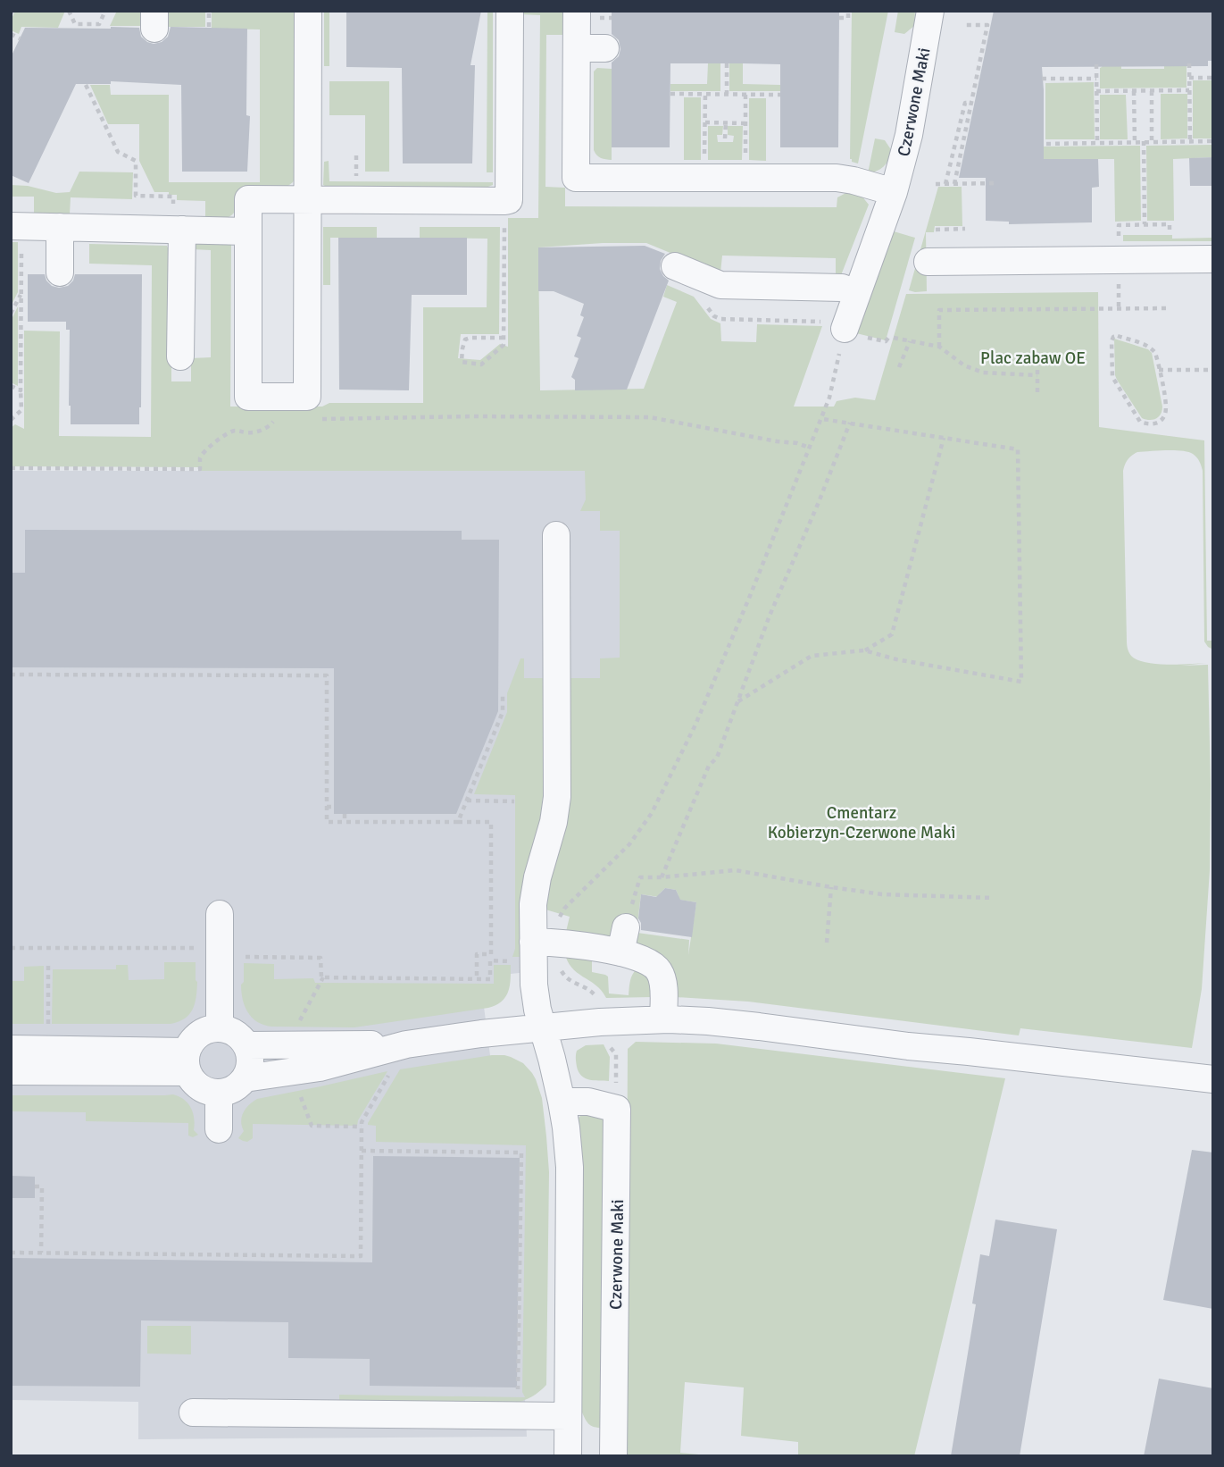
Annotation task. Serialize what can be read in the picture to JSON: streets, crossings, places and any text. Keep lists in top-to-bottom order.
{
  "streets": {
    "street": ["Czerwone Maki"]
  },
  "parks": ["Plac zabaw OE", "Cmentarz Kobierzyn-Czerwone Maki"]
}
